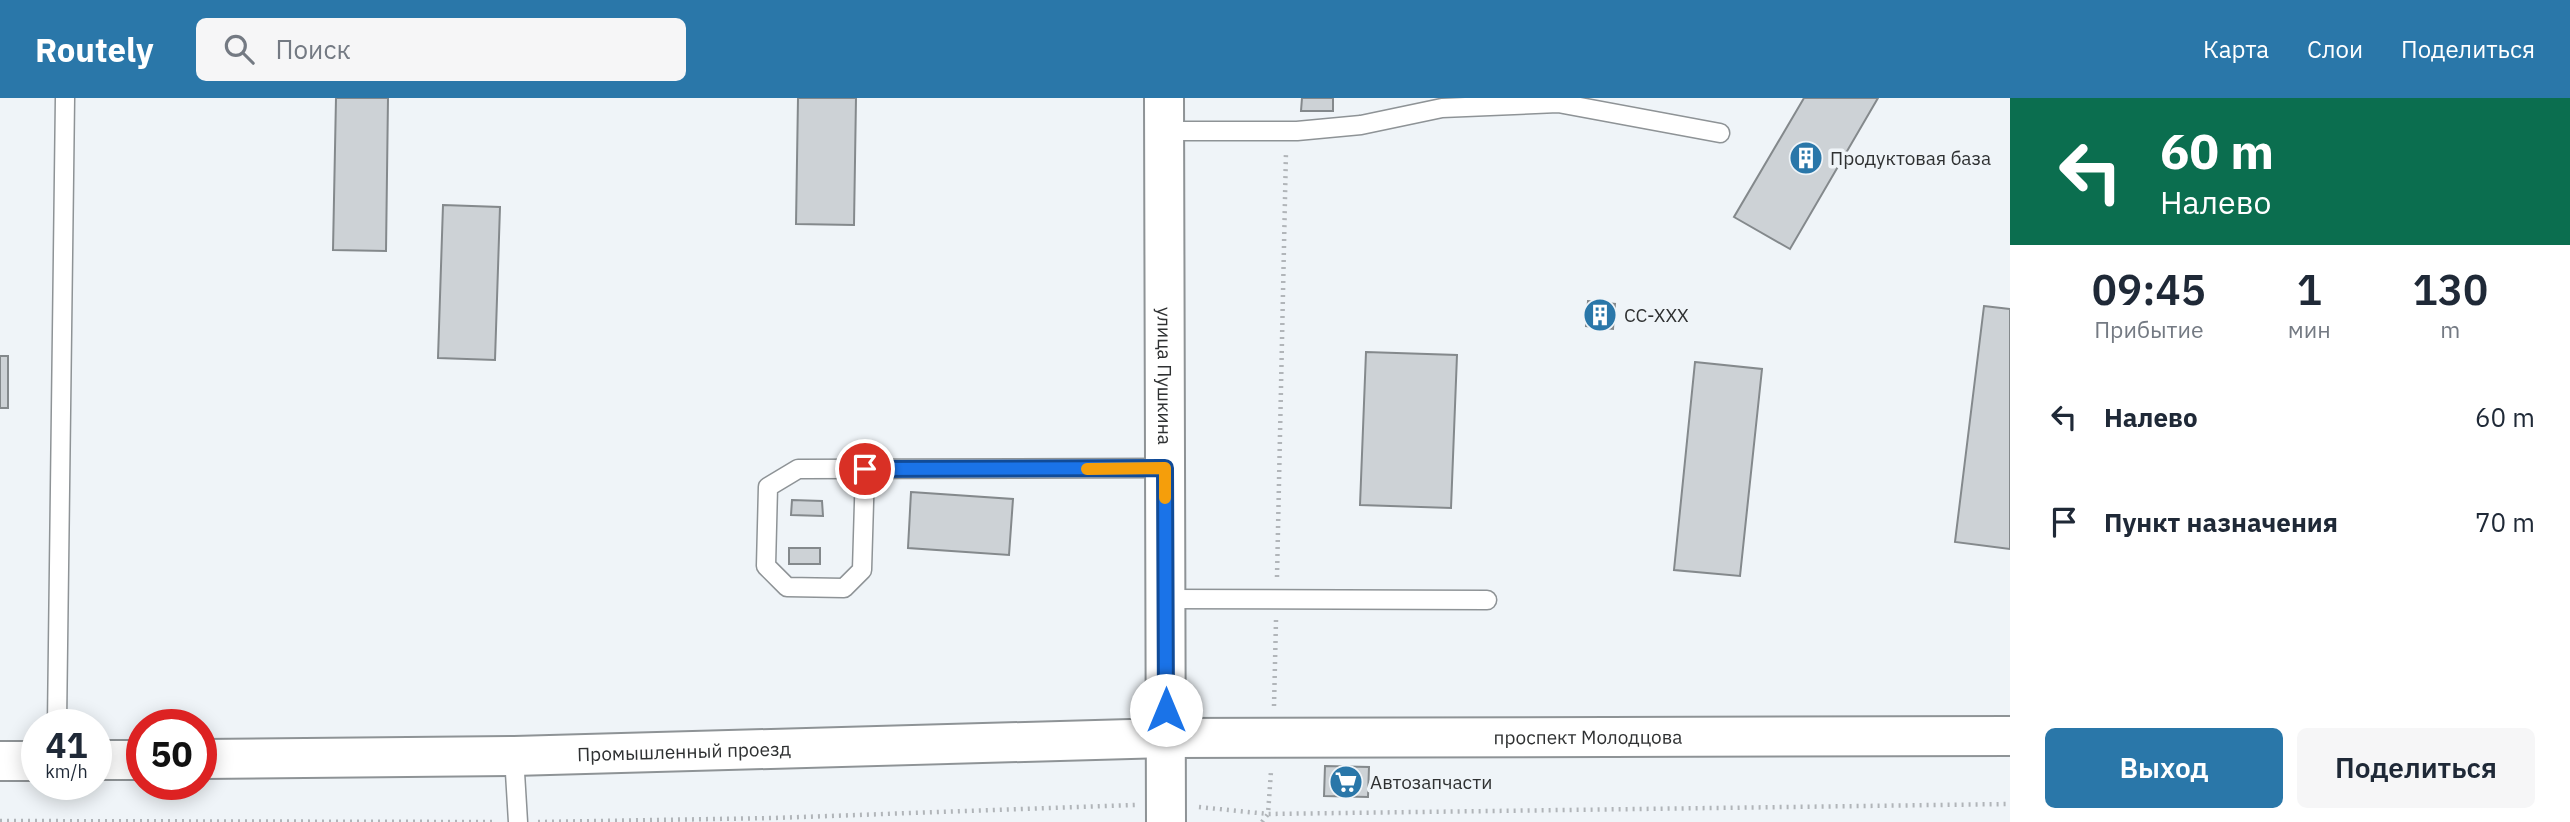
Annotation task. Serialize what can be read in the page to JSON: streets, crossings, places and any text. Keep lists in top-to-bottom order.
{
  "streets": {
    "main road": ["улица Пушкина", "проспект Молодцова", "Промышленный проезд"]
  },
  "crossings": [
    ["улица Пушкина", "проспект Молодцова"],
    ["улица Пушкина", "Промышленный проезд"],
    ["проспект Молодцова", "Промышленный проезд"]
  ],
  "places": {
    "building": ["Продуктовая база", "СС-ХХХ"],
    "supermarket": ["Автозапчасти"]
  },
  "page": {
    "header": "Routely",
    "search": "Поиск",
    "nav": ["Карта", "Слои", "Поделиться"],
    "turn": ["60 m", "Налево"],
    "eta": [
      "09:45",
      "Прибытие",
      "1",
      "мин",
      "130",
      "m"
    ],
    "list": [
      {
        "name": "Налево",
        "value": "60 m"
      },
      {
        "name": "Пункт назначения",
        "value": "70 m"
      }
    ],
    "speed": "41 km/h",
    "limit": "50",
    "buttons": ["Выход", "Поделиться"]
  }
}
